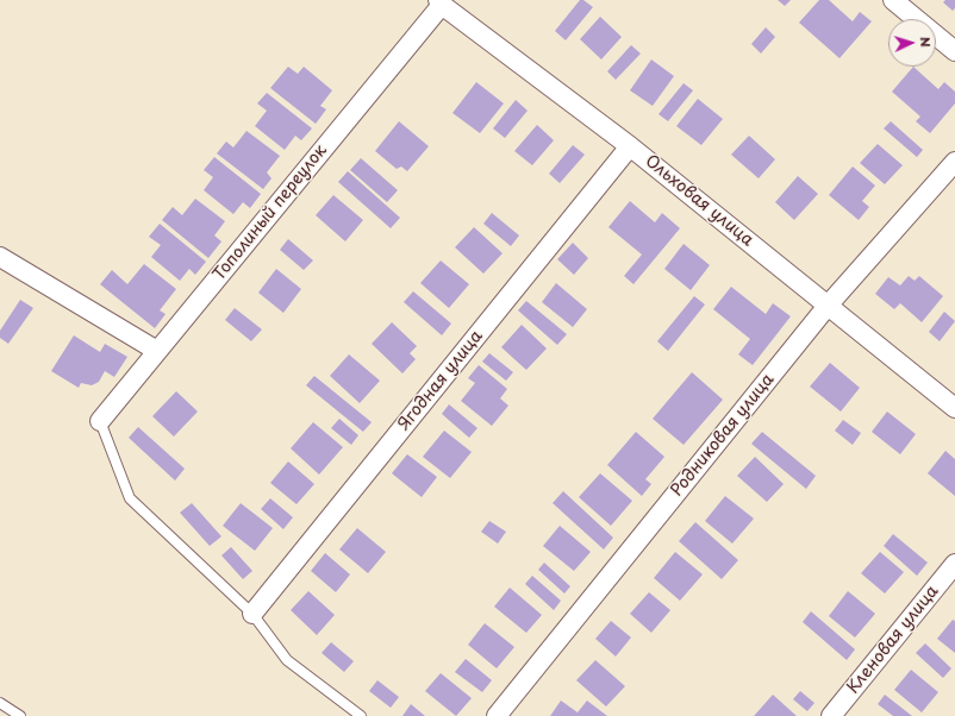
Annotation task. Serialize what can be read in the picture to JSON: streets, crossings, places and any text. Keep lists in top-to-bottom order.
{
  "streets": {
    "street": [
      "Ольховая улица",
      "Тополиный переулок",
      "Ягодная улица",
      "Родниковая улица",
      "Кленовая улица"
    ]
  },
  "crossings": [
    ["Ольховая улица", "Тополиный переулок"],
    ["Ольховая улица", "Ягодная улица"],
    ["Ольховая улица", "Родниковая улица"]
  ],
  "north": "right"
}
